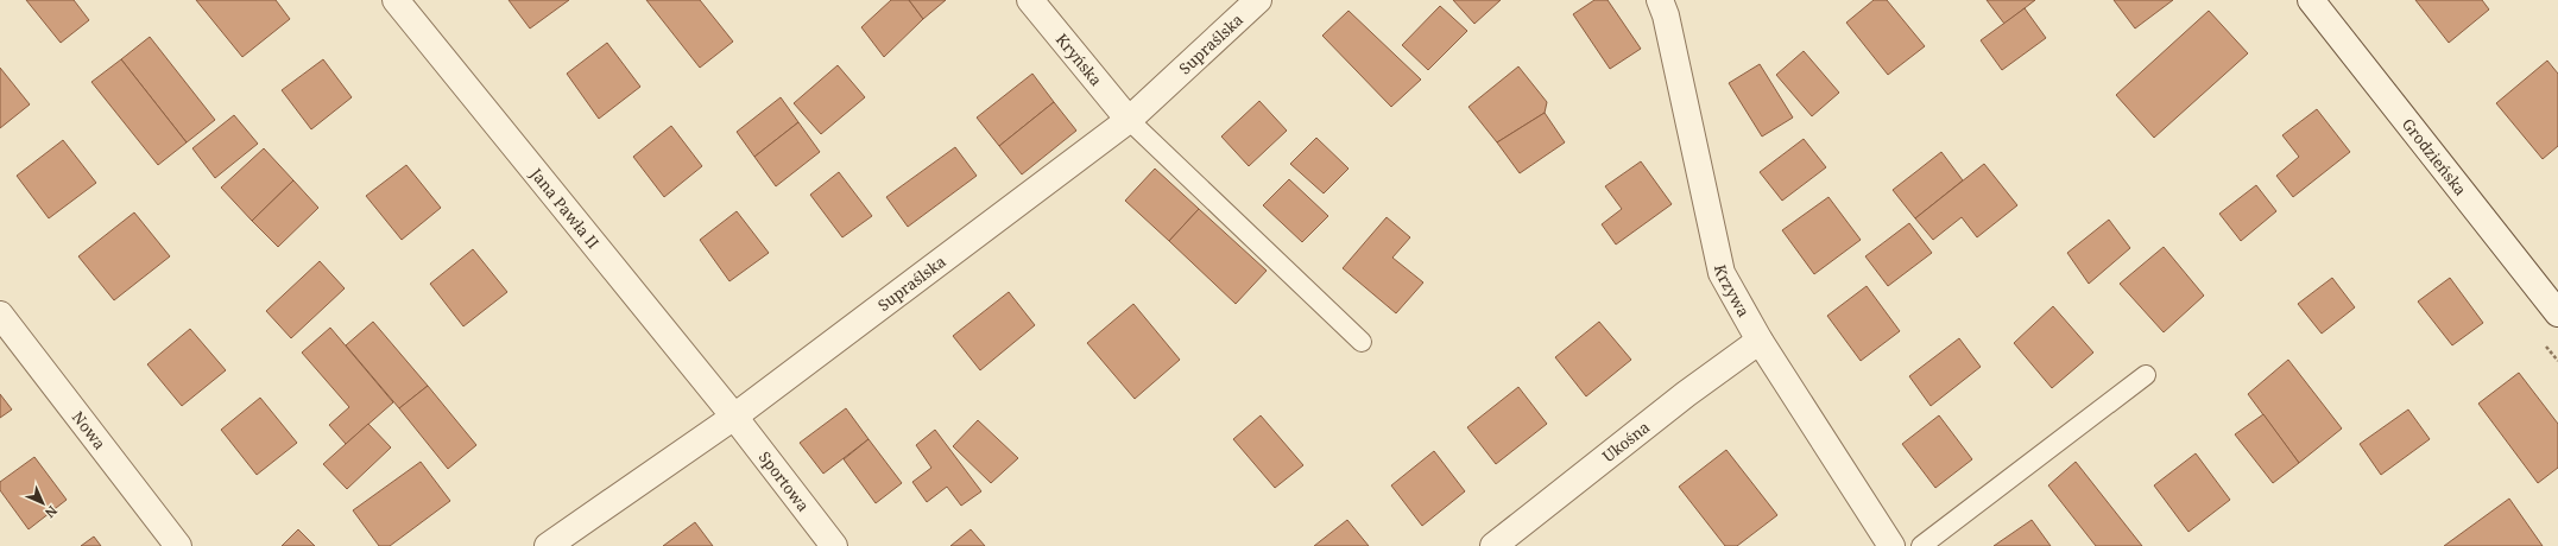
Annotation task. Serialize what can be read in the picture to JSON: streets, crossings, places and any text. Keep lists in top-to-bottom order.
{
  "streets": {
    "street": [
      "Supraślska",
      "Kryńska",
      "Grodzieńska",
      "Jana Pawła II",
      "Krzywa",
      "Nowa",
      "Ukośna",
      "Sportowa"
    ]
  },
  "crossings": [
    ["Supraślska", "Kryńska"],
    ["Supraślska", "Jana Pawła II"],
    ["Supraślska", "Sportowa"],
    ["Jana Pawła II", "Sportowa"],
    ["Krzywa", "Ukośna"]
  ],
  "north": "bottom right"
}
